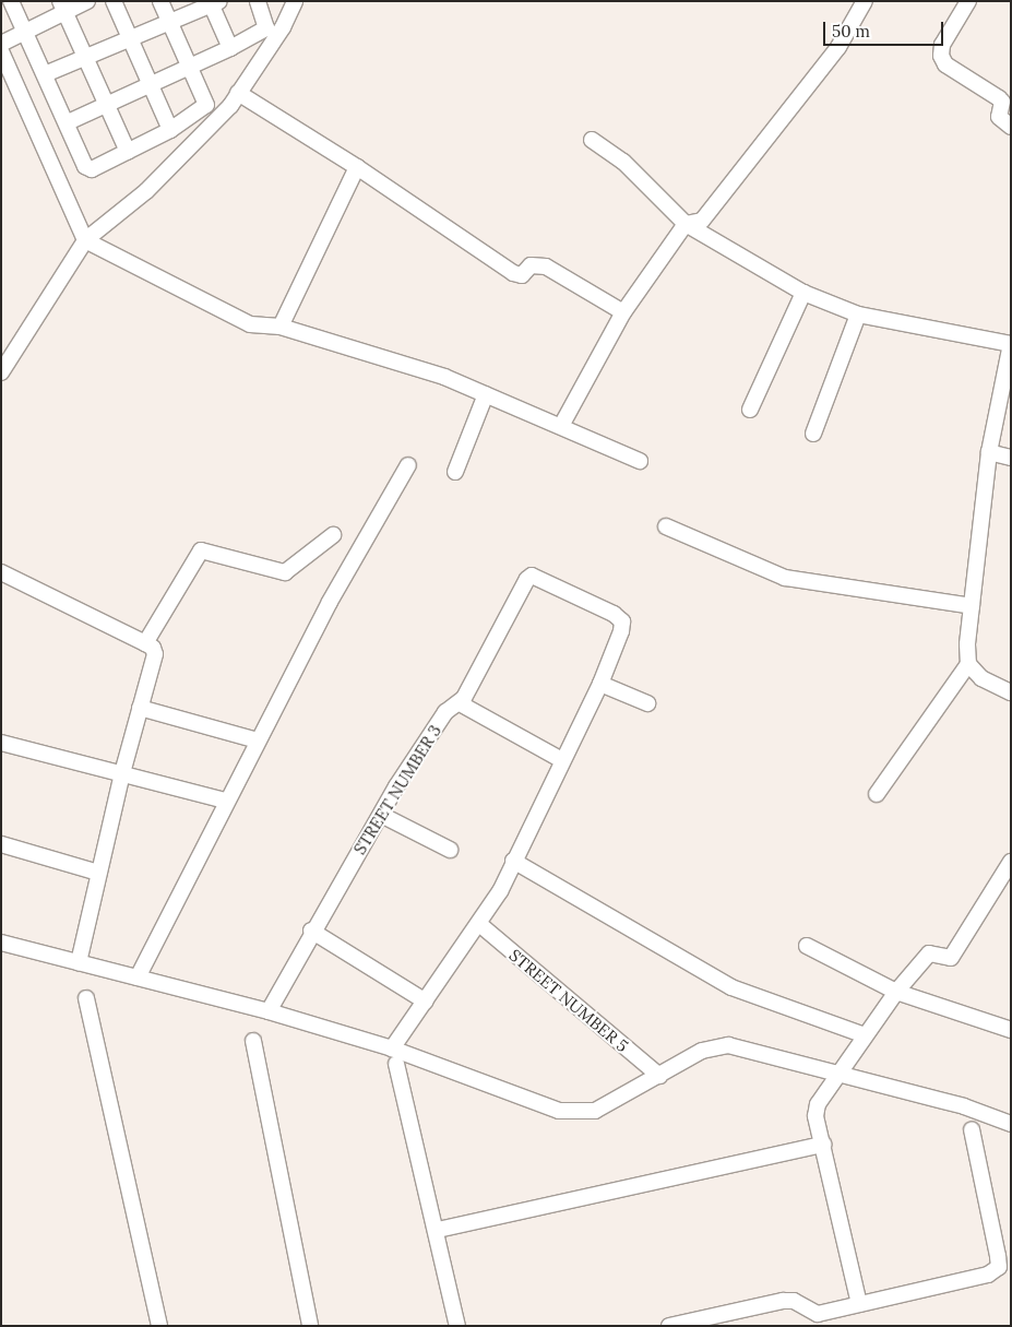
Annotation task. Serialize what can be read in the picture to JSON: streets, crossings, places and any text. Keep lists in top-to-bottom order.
{
  "streets": {
    "street": ["STREET NUMBER 3", "STREET NUMBER 5"]
  },
  "scale_bar": "50 m"
}
